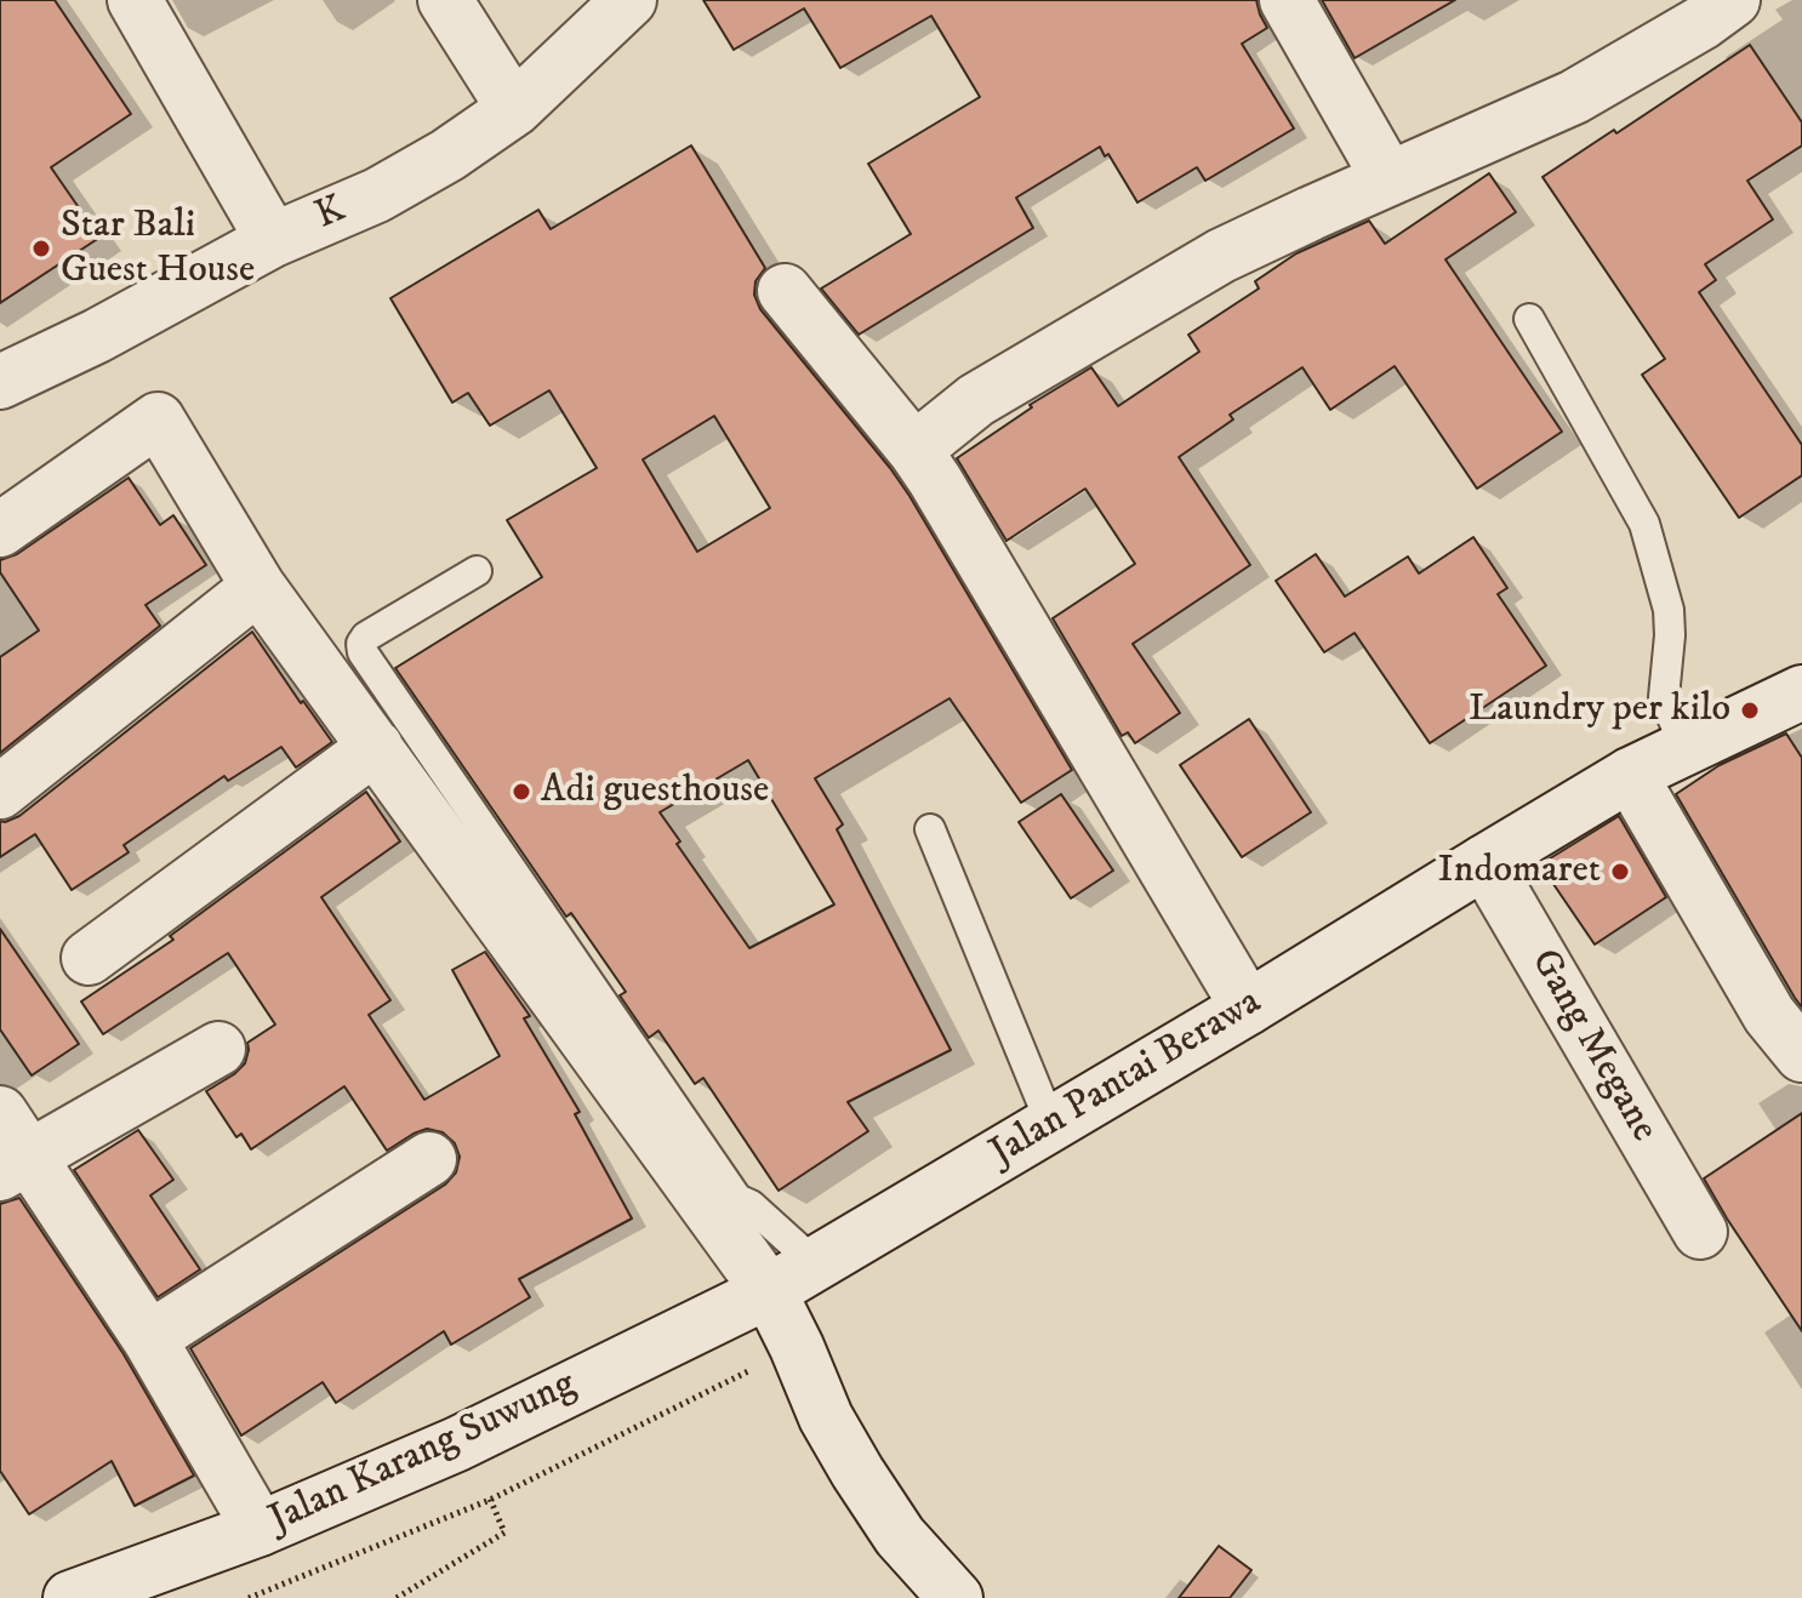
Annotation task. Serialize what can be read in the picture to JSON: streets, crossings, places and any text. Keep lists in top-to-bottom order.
{
  "streets": {
    "street": [
      "K",
      "Gang Megane",
      "Jalan Pantai Berawa",
      "Jalan Karang Suwung"
    ]
  },
  "crossings": [
    ["Gang Megane", "Jalan Pantai Berawa"],
    ["Jalan Pantai Berawa", "Jalan Karang Suwung"]
  ],
  "places": [
    "Star Bali Guest House",
    "Laundry per kilo",
    "Adi guesthouse",
    "Indomaret"
  ]
}
